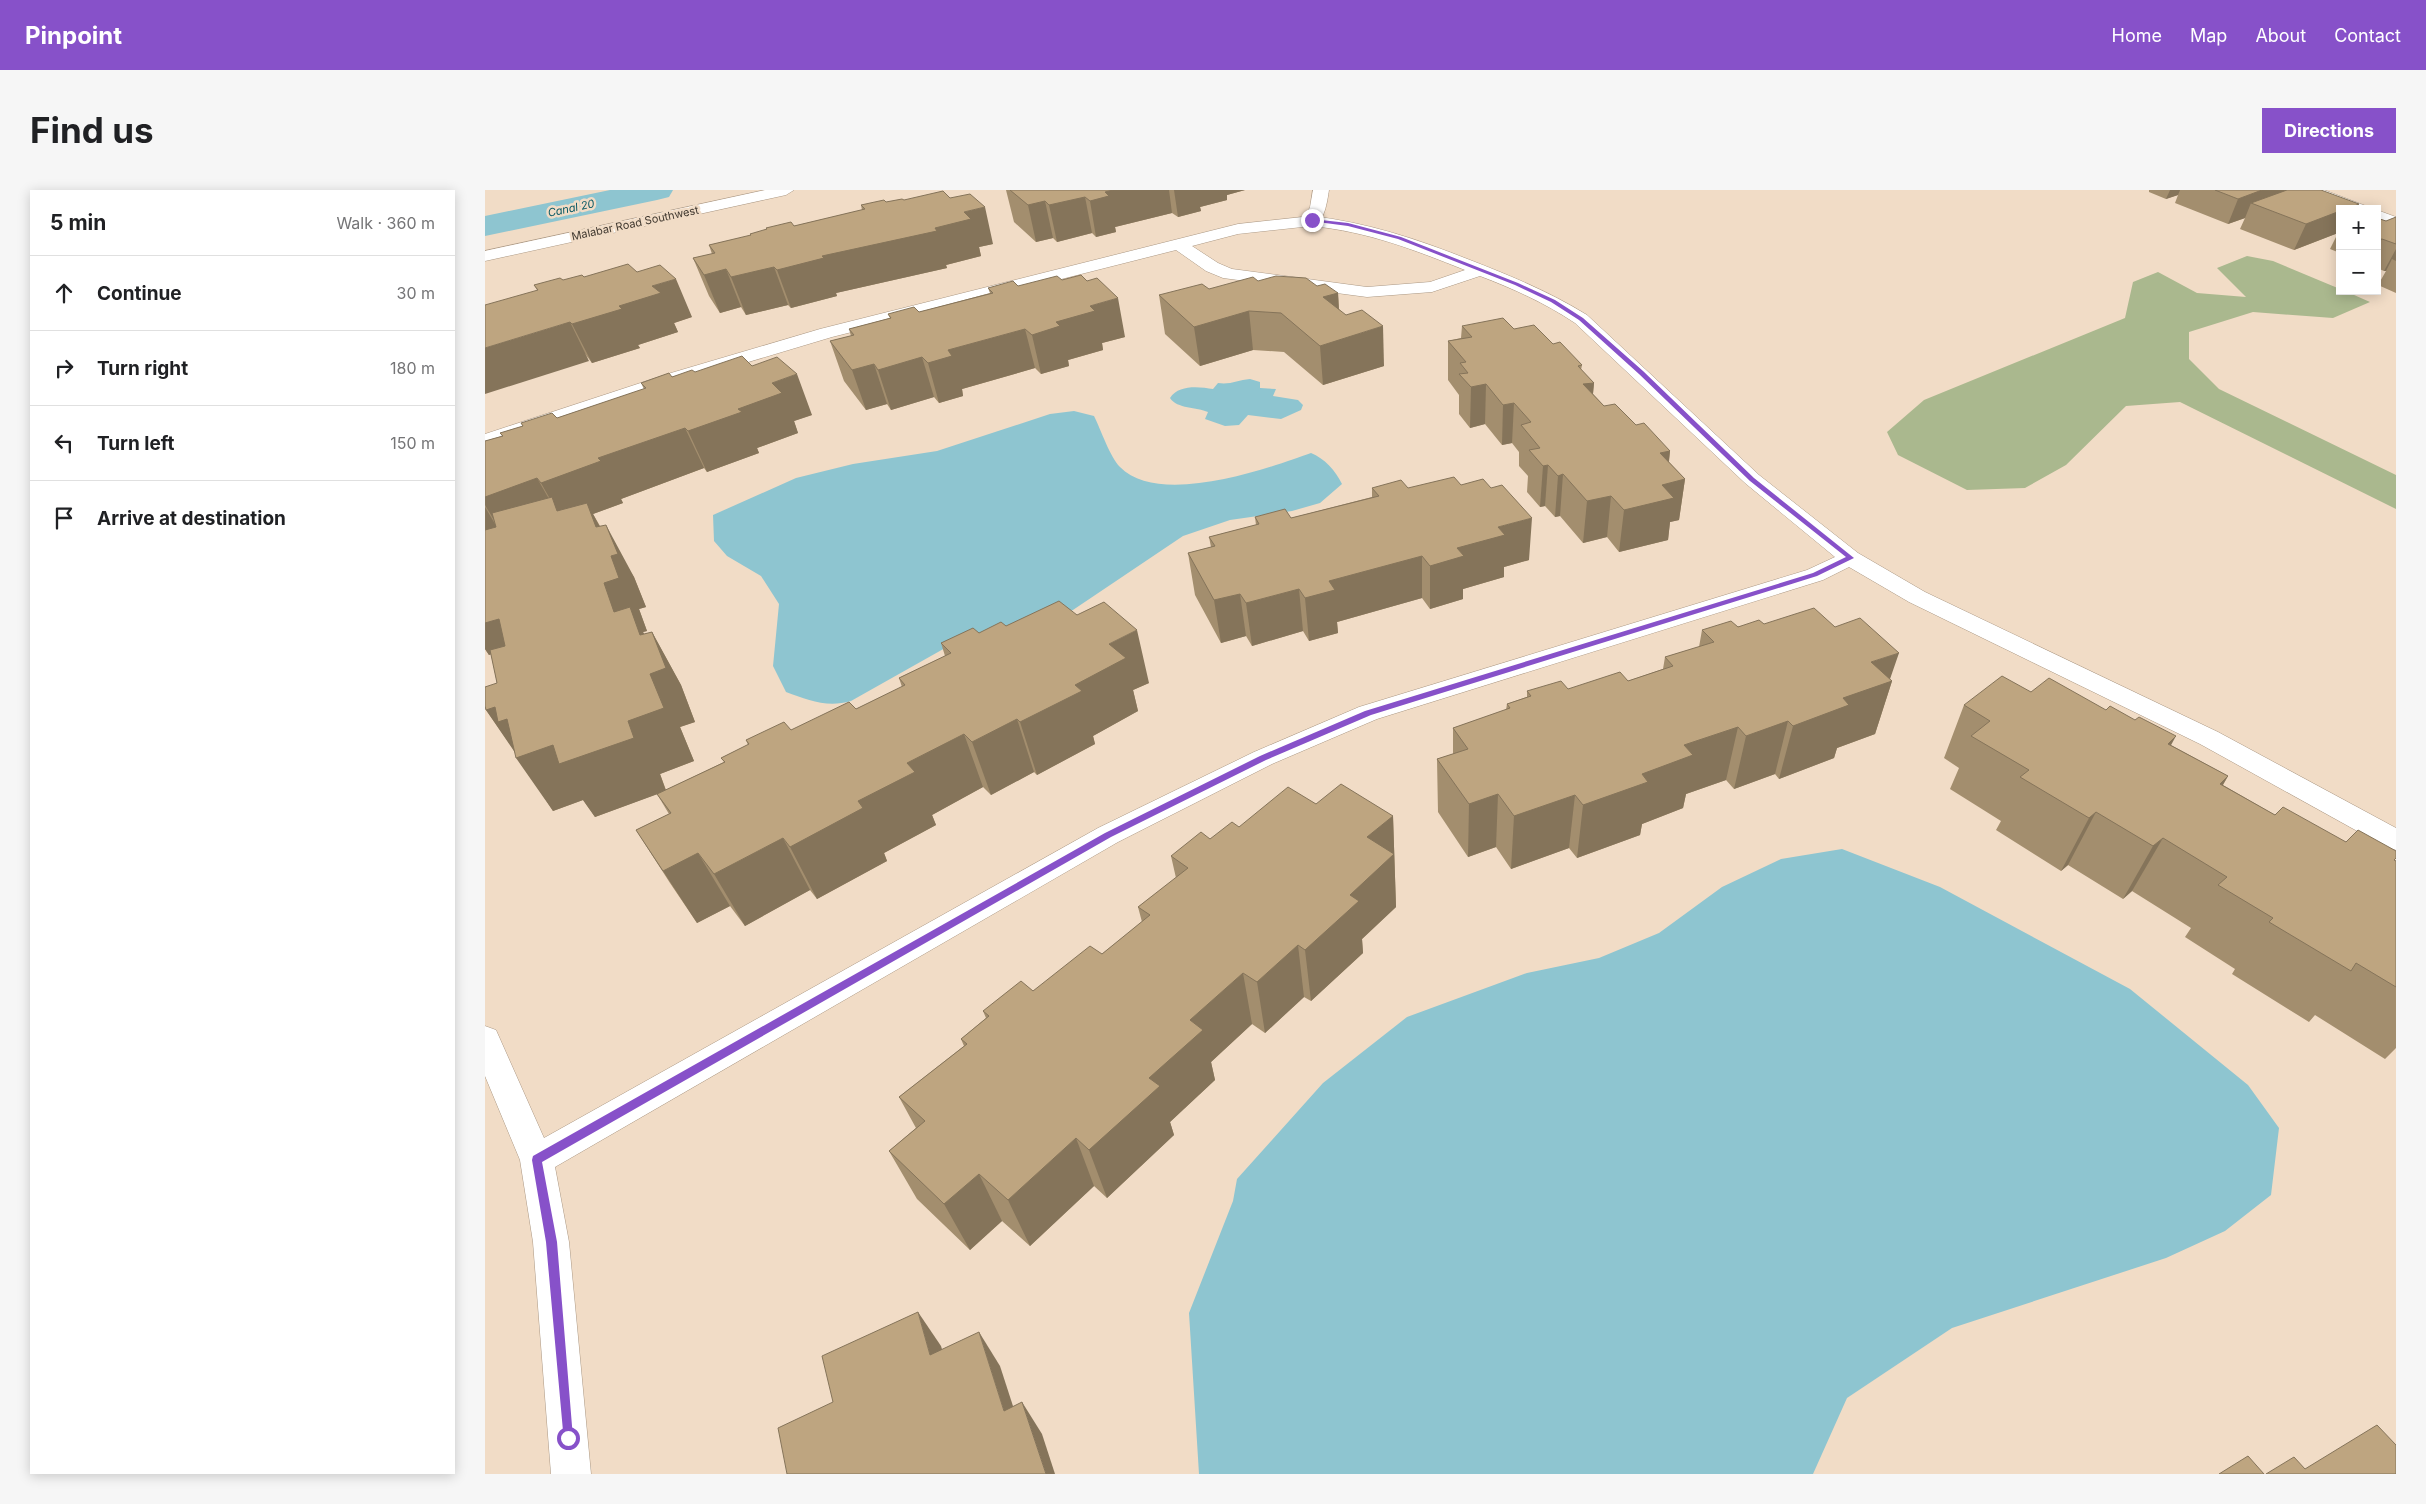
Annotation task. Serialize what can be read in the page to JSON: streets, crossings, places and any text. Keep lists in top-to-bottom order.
{
  "streets": {
    "main road": ["Malabar Road Southwest"]
  },
  "water": ["Canal 20"],
  "page": {
    "header": "Pinpoint",
    "nav": [
      "Home",
      "Map",
      "About",
      "Contact"
    ],
    "buttons": "Directions",
    "title": "Find us",
    "heading": ["5 min", "Walk · 360 m"],
    "map_buttons": ["+", "−"],
    "list": [
      ["Continue", "30 m"],
      ["Turn right", "180 m"],
      ["Turn left", "150 m"],
      "Arrive at destination"
    ]
  }
}
